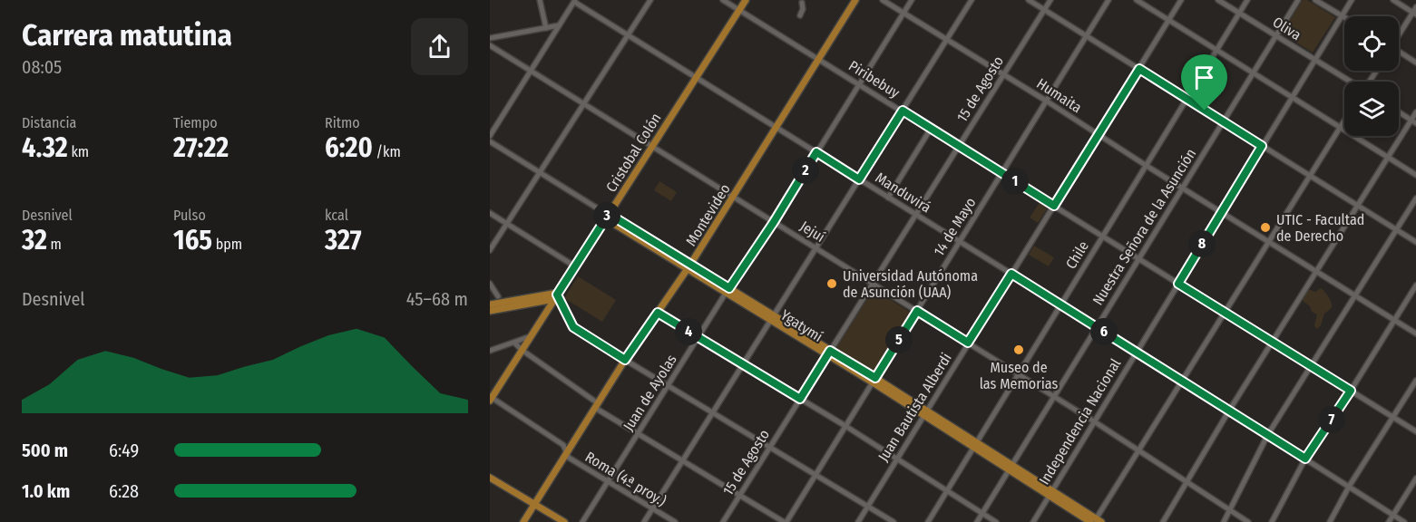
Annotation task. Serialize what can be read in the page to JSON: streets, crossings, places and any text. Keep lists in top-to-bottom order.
{
  "streets": {
    "main road": ["Cristobal Colón", "Montevideo", "Ygatymí"],
    "street": [
      "Oliva",
      "Piribebuy",
      "15 de Agosto",
      "Humaita",
      "Manduvirá",
      "14 de Mayo",
      "Nuestra Señora de la Asunción",
      "Jejuí",
      "Chile",
      "Juan de Ayolas",
      "Juan Bautista Alberdi",
      "Independencia Nacional",
      "Roma (4ª proy.)"
    ]
  },
  "crossings": [
    ["Oliva", "Nuestra Señora de la Asunción"],
    ["Oliva", "Chile"],
    ["Oliva", "Independencia Nacional"],
    ["Piribebuy", "15 de Agosto"],
    ["Piribebuy", "Cristobal Colón"],
    ["Piribebuy", "Montevideo"],
    ["Piribebuy", "14 de Mayo"],
    ["Piribebuy", "Nuestra Señora de la Asunción"],
    ["Piribebuy", "Chile"],
    ["Piribebuy", "Juan de Ayolas"],
    ["Piribebuy", "Juan Bautista Alberdi"],
    ["Piribebuy", "Independencia Nacional"],
    ["15 de Agosto", "Humaita"],
    ["15 de Agosto", "Manduvirá"],
    ["15 de Agosto", "Jejuí"],
    ["15 de Agosto", "Ygatymí"],
    ["Humaita", "14 de Mayo"],
    ["Humaita", "Nuestra Señora de la Asunción"],
    ["Humaita", "Chile"],
    ["Humaita", "Juan de Ayolas"],
    ["Humaita", "Juan Bautista Alberdi"],
    ["Humaita", "Independencia Nacional"],
    ["Cristobal Colón", "Manduvirá"],
    ["Cristobal Colón", "Jejuí"],
    ["Cristobal Colón", "Ygatymí"],
    ["Cristobal Colón", "Roma (4ª proy.)"],
    ["Manduvirá", "Montevideo"],
    ["Manduvirá", "14 de Mayo"],
    ["Manduvirá", "Nuestra Señora de la Asunción"],
    ["Manduvirá", "Chile"],
    ["Manduvirá", "Juan de Ayolas"],
    ["Manduvirá", "Juan Bautista Alberdi"],
    ["Manduvirá", "Independencia Nacional"],
    ["Montevideo", "Jejuí"],
    ["Montevideo", "Ygatymí"],
    ["Montevideo", "Roma (4ª proy.)"],
    ["14 de Mayo", "Jejuí"],
    ["14 de Mayo", "Ygatymí"],
    ["Nuestra Señora de la Asunción", "Jejuí"],
    ["Nuestra Señora de la Asunción", "Ygatymí"],
    ["Jejuí", "Chile"],
    ["Jejuí", "Juan de Ayolas"],
    ["Jejuí", "Juan Bautista Alberdi"],
    ["Jejuí", "Independencia Nacional"],
    ["Chile", "Ygatymí"],
    ["Ygatymí", "Juan de Ayolas"],
    ["Ygatymí", "Juan Bautista Alberdi"],
    ["Ygatymí", "Independencia Nacional"],
    ["Juan de Ayolas", "Roma (4ª proy.)"]
  ],
  "places": ["UTIC - Facultad de Derecho", "Universidad Autónoma de Asunción (UAA)", "Museo de las Memorias"],
  "page": {
    "heading": ["Carrera matutina", "08:05"],
    "stats": [
      ["Distancia", "4.32 km"],
      ["Tiempo", "27:22"],
      ["Ritmo", "6:20 /km"],
      ["Desnivel", "32 m"],
      ["Pulso", "165 bpm"],
      ["kcal", "327"]
    ],
    "pins": [
      "2",
      "1",
      "3",
      "8",
      "4",
      "6",
      "5",
      "7"
    ],
    "chart": ["Desnivel", "45–68 m"],
    "list": [
      {
        "name": "500 m",
        "note": "6:49"
      },
      {
        "name": "1.0 km",
        "note": "6:28"
      }
    ]
  }
}
